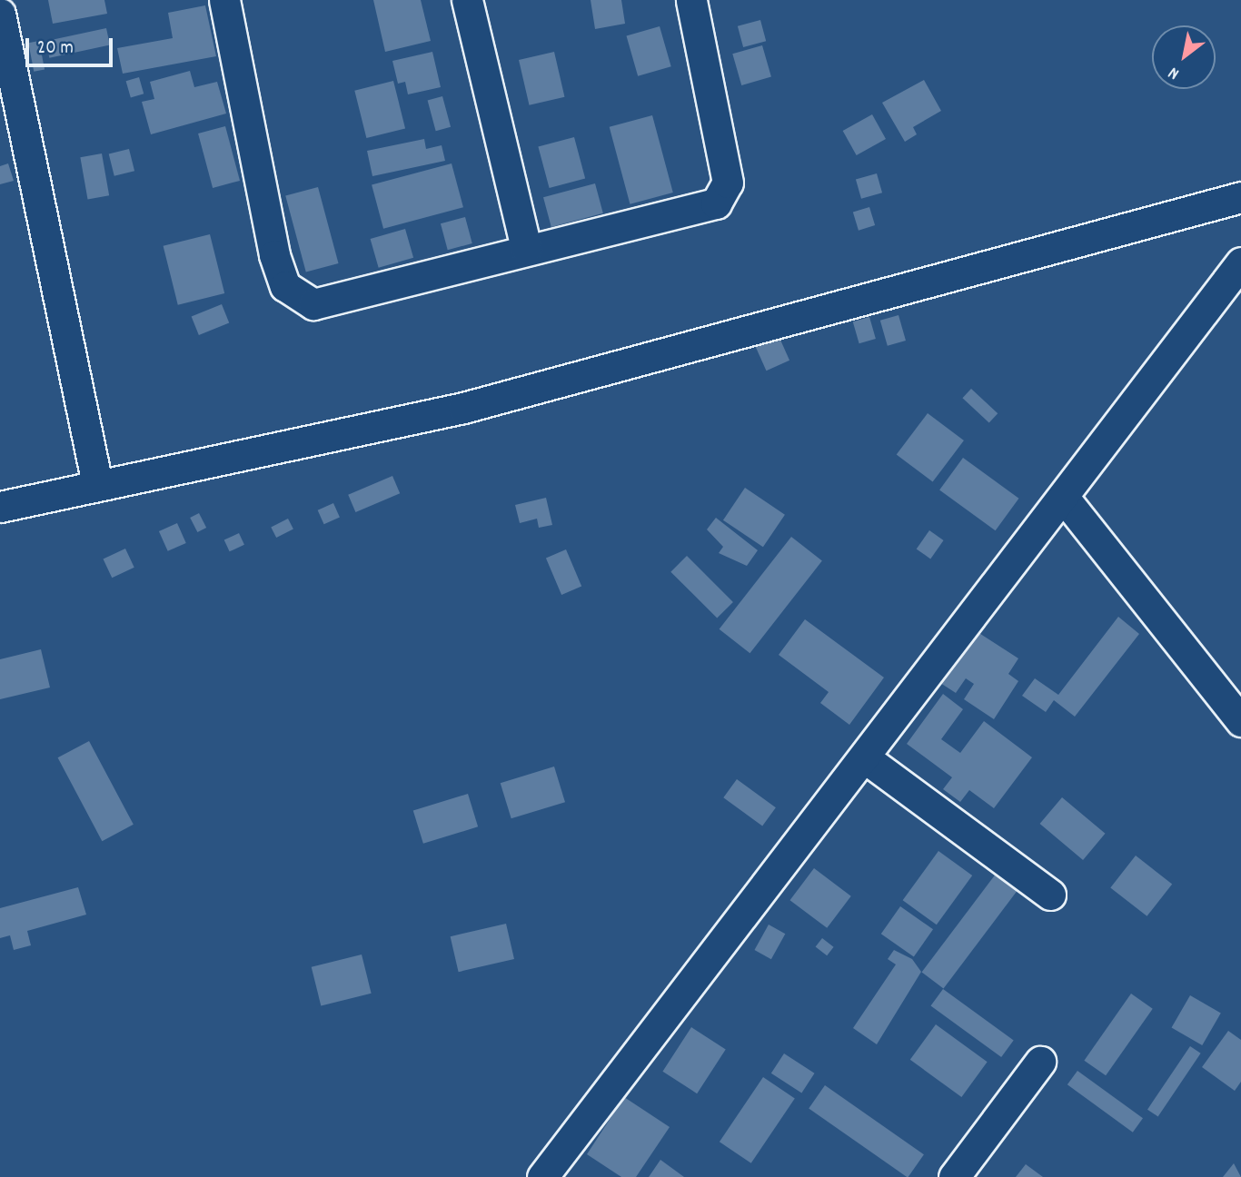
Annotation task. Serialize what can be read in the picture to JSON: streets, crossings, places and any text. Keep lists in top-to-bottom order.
{
  "scale_bar": "20 m",
  "north": "bottom left"
}
